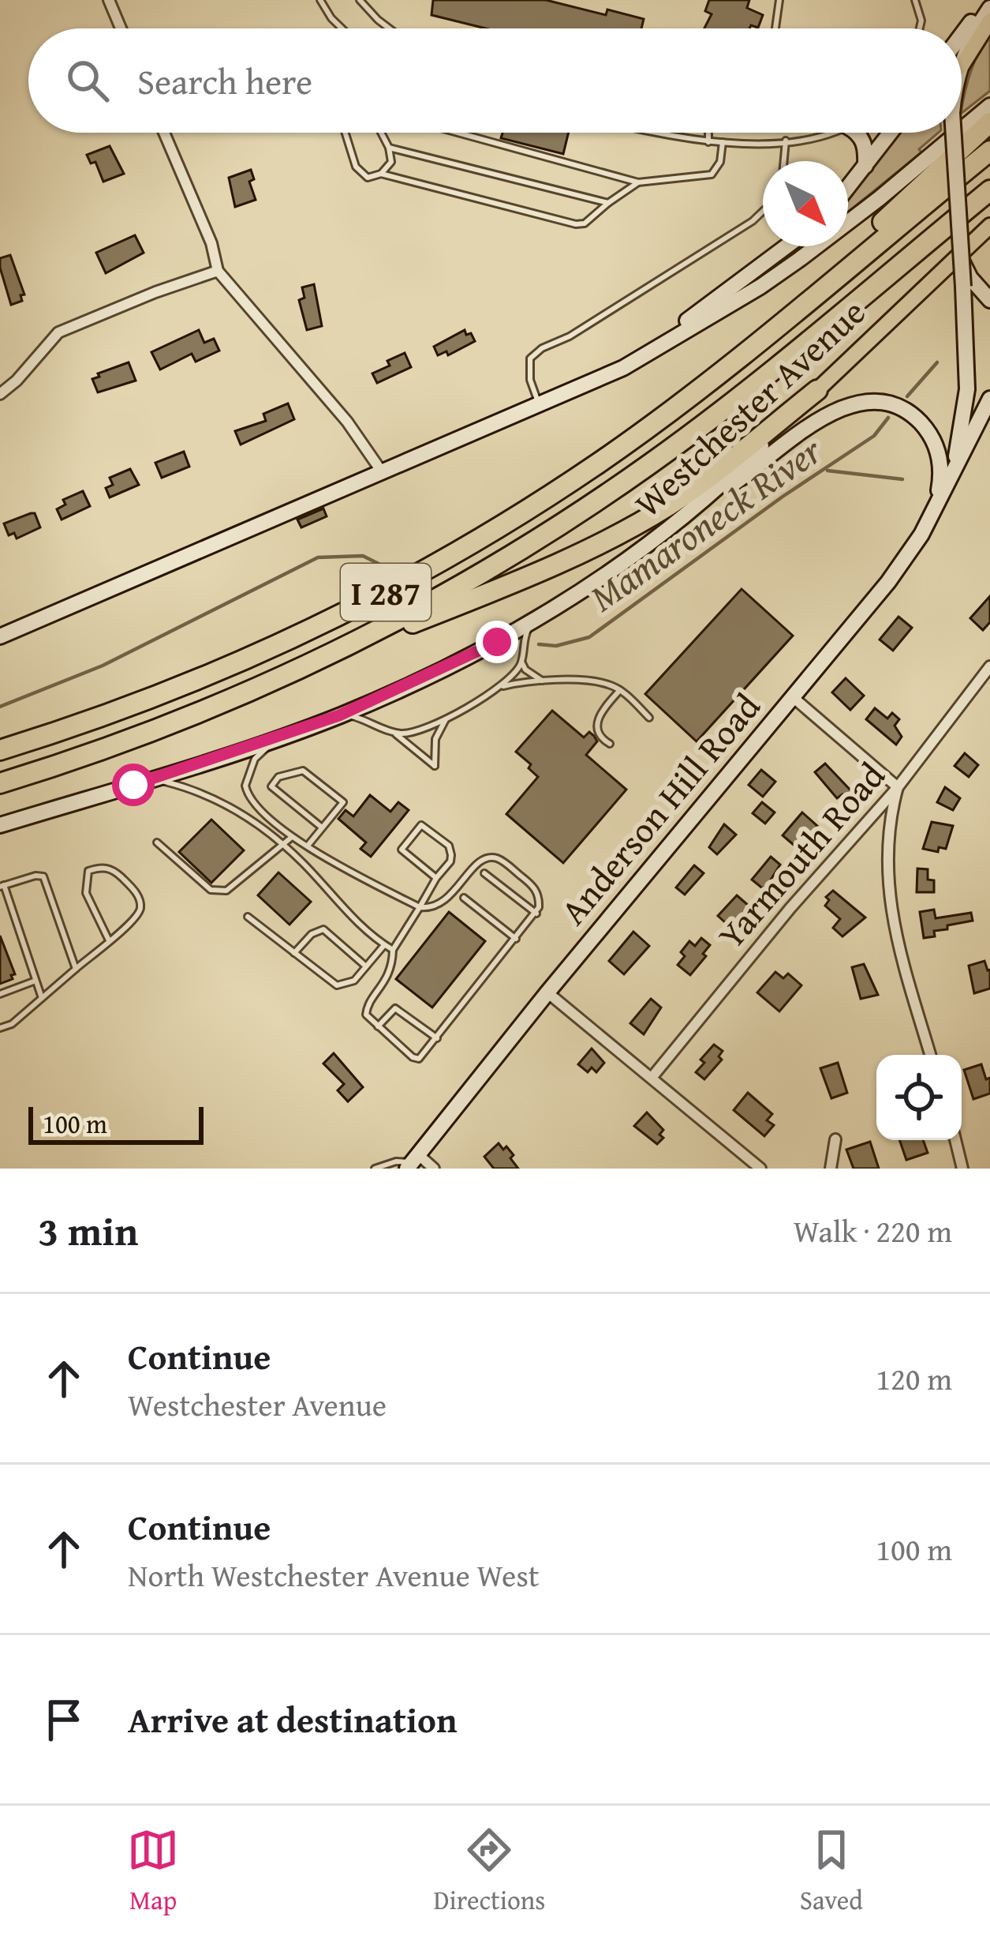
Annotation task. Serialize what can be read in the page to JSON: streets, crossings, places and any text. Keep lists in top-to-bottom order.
{
  "streets": {
    "highway": ["I 287"],
    "main road": ["Westchester Avenue", "Anderson Hill Road"],
    "street": ["Yarmouth Road"]
  },
  "water": ["Mamaroneck River"],
  "scale_bar": "100 m",
  "north": "bottom right",
  "page": {
    "search": "Search here",
    "scale": "100 m",
    "heading": ["3 min", "Walk · 220 m"],
    "list": [
      ["Continue", "Westchester Avenue", "120 m"],
      ["Continue", "North Westchester Avenue West", "100 m"],
      "Arrive at destination"
    ],
    "nav": ["Map", "Directions", "Saved"]
  }
}
